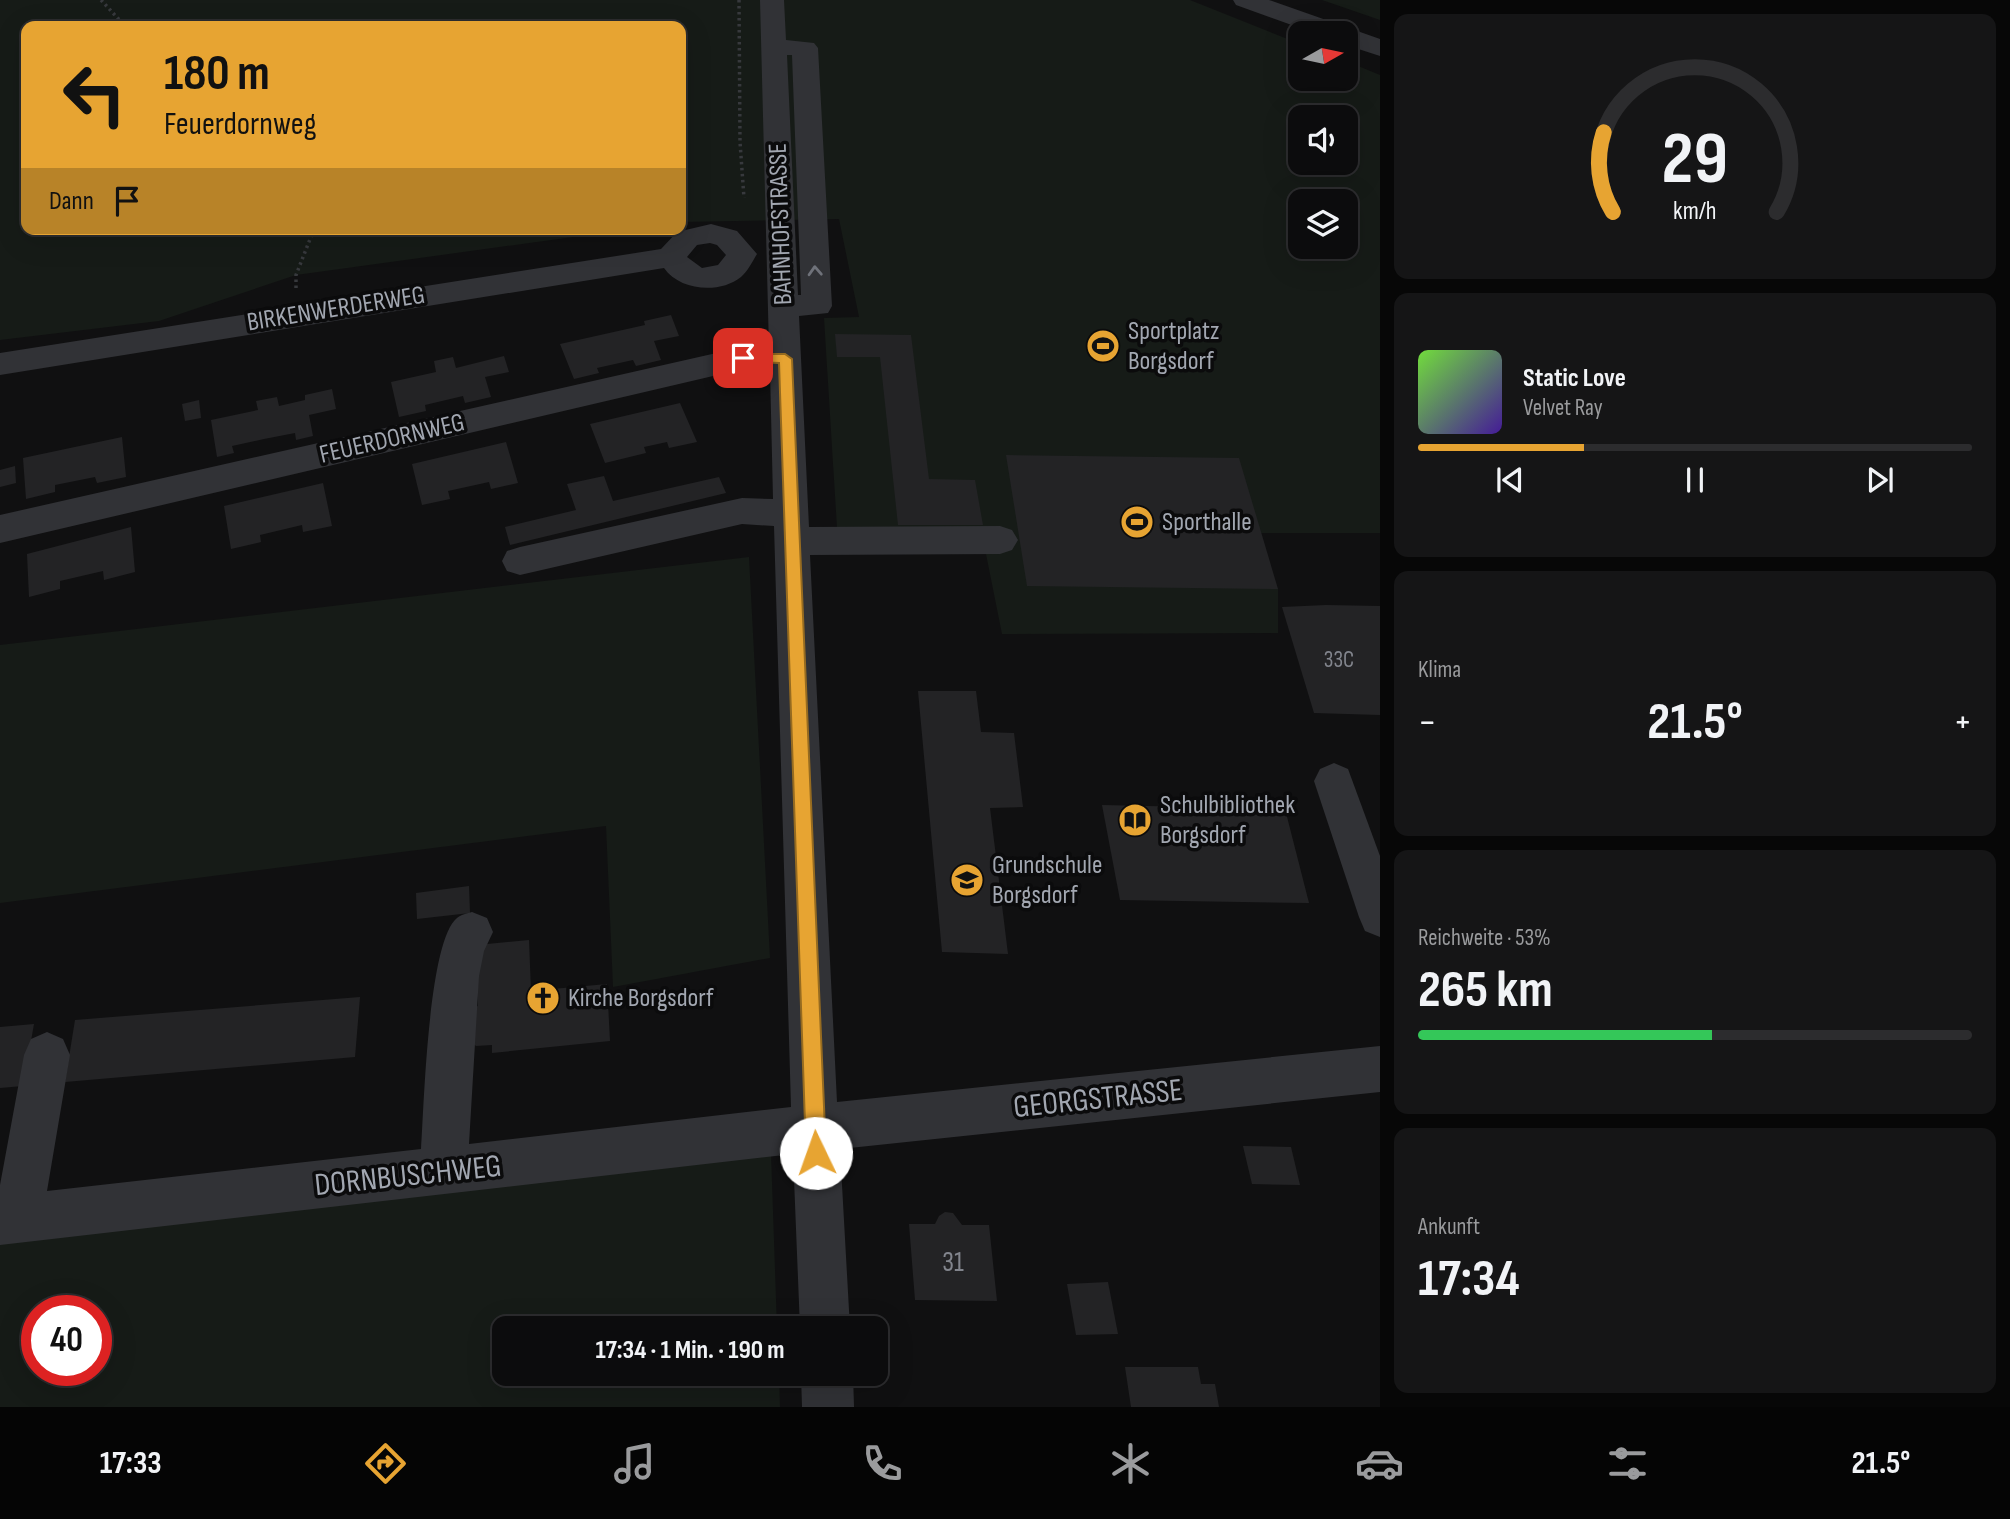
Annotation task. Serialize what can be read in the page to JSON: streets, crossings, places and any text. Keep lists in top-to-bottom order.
{
  "streets": {
    "street": [
      "BAHNHOFSTRASSE",
      "BIRKENWERDERWEG",
      "FEUERDORNWEG",
      "GEORGSTRASSE",
      "DORNBUSCHWEG"
    ]
  },
  "crossings": [
    ["BAHNHOFSTRASSE", "FEUERDORNWEG"],
    ["BAHNHOFSTRASSE", "GEORGSTRASSE"],
    ["BAHNHOFSTRASSE", "DORNBUSCHWEG"],
    ["GEORGSTRASSE", "DORNBUSCHWEG"]
  ],
  "places": {
    "sports": ["Sportplatz Borgsdorf", "Sporthalle"],
    "library": ["Schulbibliothek Borgsdorf"],
    "school or university": ["Grundschule Borgsdorf"],
    "church": ["Kirche Borgsdorf"]
  },
  "house_numbers": ["33C", "31"],
  "north": "right",
  "page": {
    "turn": ["180 m", "Feuerdornweg"],
    "then": "Dann",
    "song": ["Static Love", "Velvet Ray"],
    "tile": [
      "Klima",
      ["Reichweite · 53%", "265 km"],
      ["Ankunft", "17:34"]
    ],
    "heat": ["−", "21.5°", "+"],
    "limit": "40",
    "trip": "17:34 · 1 Min. · 190 m",
    "tabs": ["17:33", "21.5°"],
    "gauge": ["29", "km/h"]
  }
}
